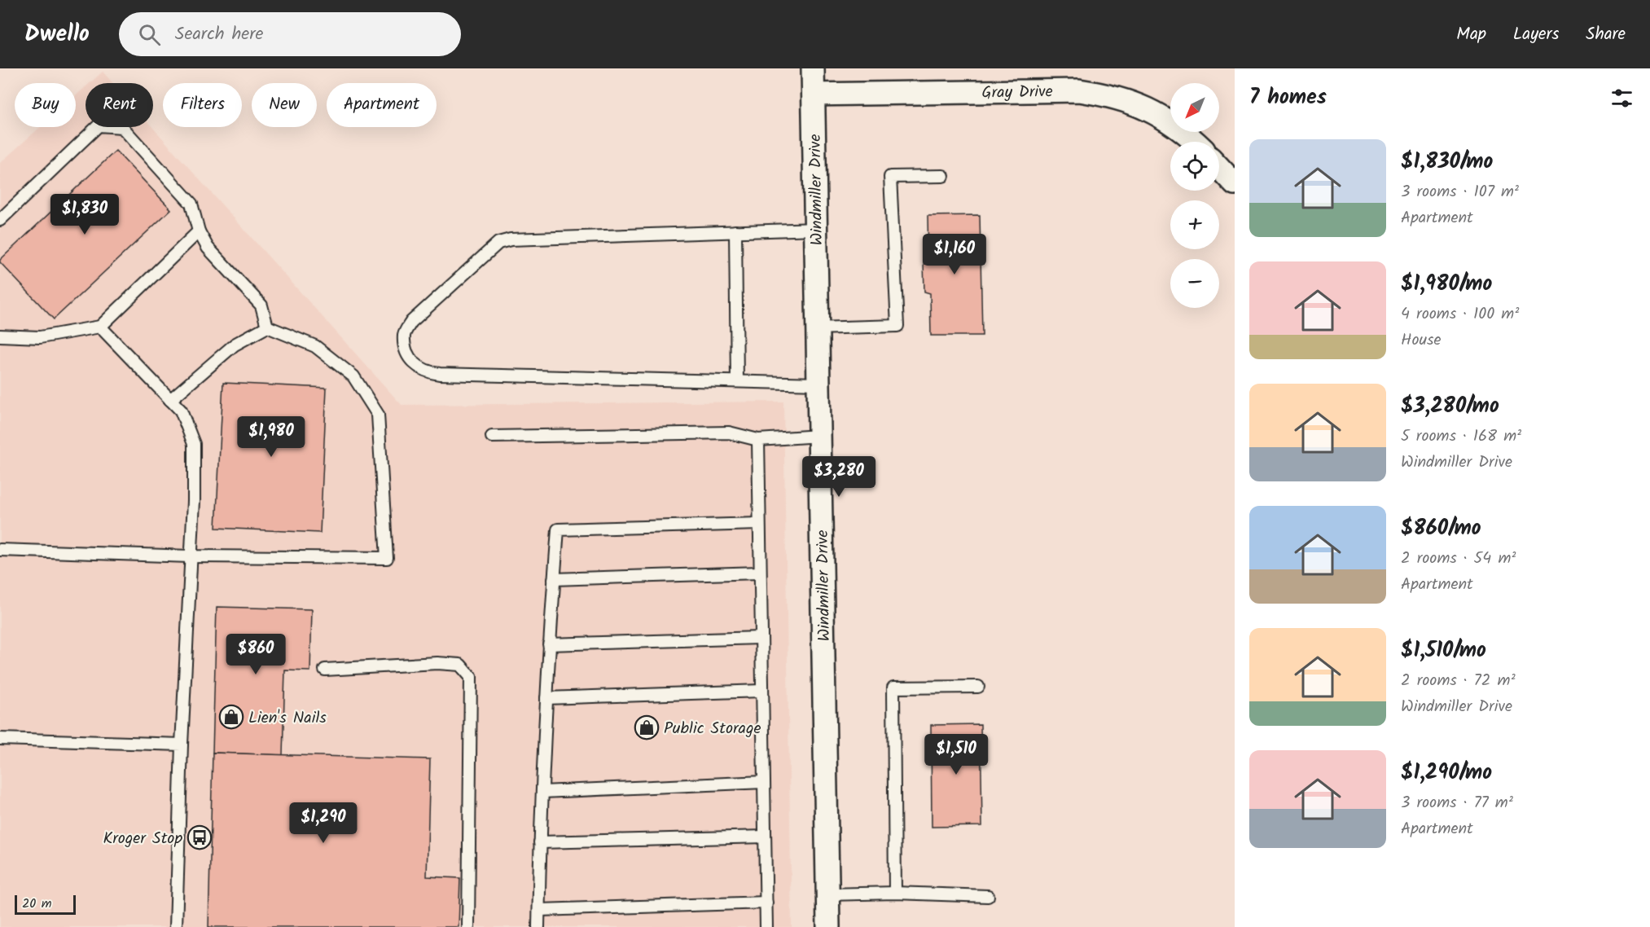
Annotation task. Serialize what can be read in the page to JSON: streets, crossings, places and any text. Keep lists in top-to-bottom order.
{
  "streets": {
    "street": ["Gray Drive", "Windmiller Drive"]
  },
  "crossings": [
    ["Gray Drive", "Windmiller Drive"]
  ],
  "places": {
    "shop": ["Lien's Nails", "Public Storage"],
    "bus stop": ["Kroger Stop"]
  },
  "scale_bar": "20 m",
  "north": "bottom left",
  "page": {
    "header": "Dwello",
    "search": "Search here",
    "nav": ["Map", "Layers", "Share"],
    "heading": "7 homes",
    "map_buttons": ["+", "−"],
    "chip": [
      "Buy",
      "Rent",
      "Filters",
      "New",
      "Apartment"
    ],
    "list": [
      {
        "name": "$1,830/mo",
        "note": "3 rooms · 107 m² · Apartment"
      },
      {
        "name": "$1,980/mo",
        "note": "4 rooms · 100 m² · House"
      },
      {
        "name": "$3,280/mo",
        "note": "5 rooms · 168 m² · Windmiller Drive"
      },
      {
        "name": "$860/mo",
        "note": "2 rooms · 54 m² · Apartment"
      },
      {
        "name": "$1,510/mo",
        "note": "2 rooms · 72 m² · Windmiller Drive"
      },
      {
        "name": "$1,290/mo",
        "note": "3 rooms · 77 m² · Apartment"
      }
    ],
    "price": [
      "$1,830",
      "$1,160",
      "$1,980",
      "$3,280",
      "$860",
      "$1,510",
      "$1,290"
    ],
    "scale": "20 m"
  }
}
